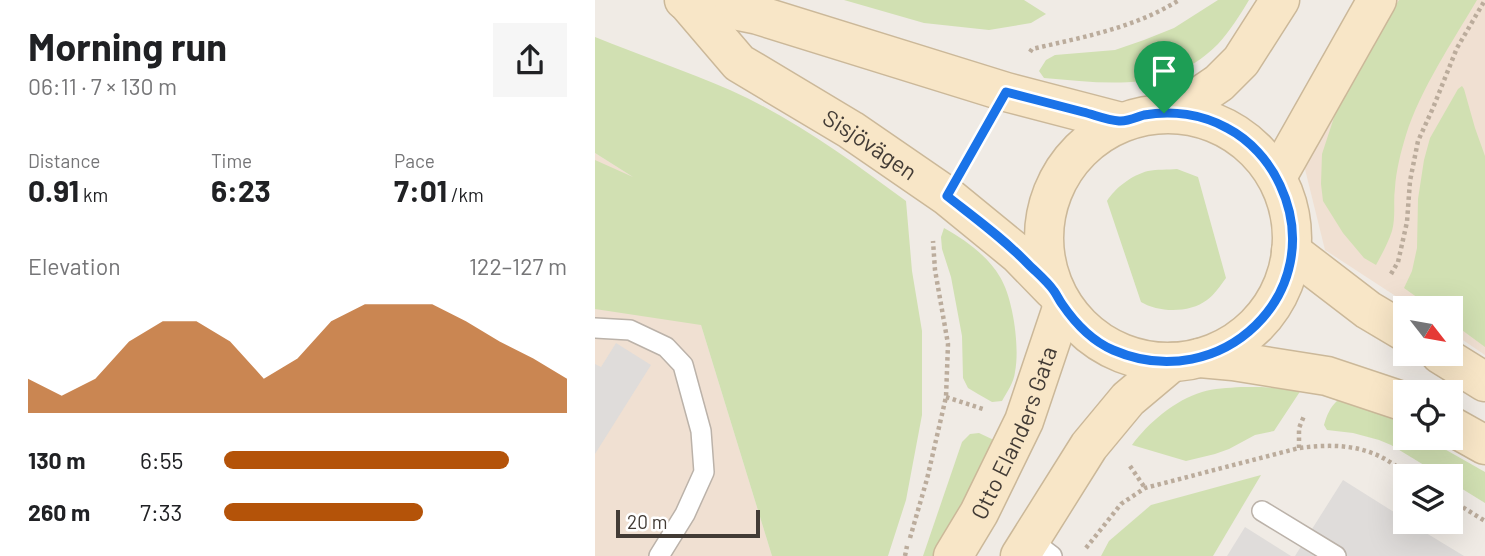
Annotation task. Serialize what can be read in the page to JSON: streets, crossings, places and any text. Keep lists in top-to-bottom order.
{
  "streets": {
    "street": ["Sisjövägen", "Otto Elanders Gata"]
  },
  "crossings": [
    ["Sisjövägen", "Otto Elanders Gata"]
  ],
  "scale_bar": "20 m",
  "north": "bottom right",
  "page": {
    "heading": ["Morning run", "06:11 · 7 × 130 m"],
    "stats": [
      ["Distance", "0.91 km"],
      ["Time", "6:23"],
      ["Pace", "7:01 /km"]
    ],
    "chart": ["Elevation", "122–127 m"],
    "list": [
      {
        "name": "130 m",
        "note": "6:55"
      },
      {
        "name": "260 m",
        "note": "7:33"
      }
    ],
    "scale": "20 m"
  }
}
